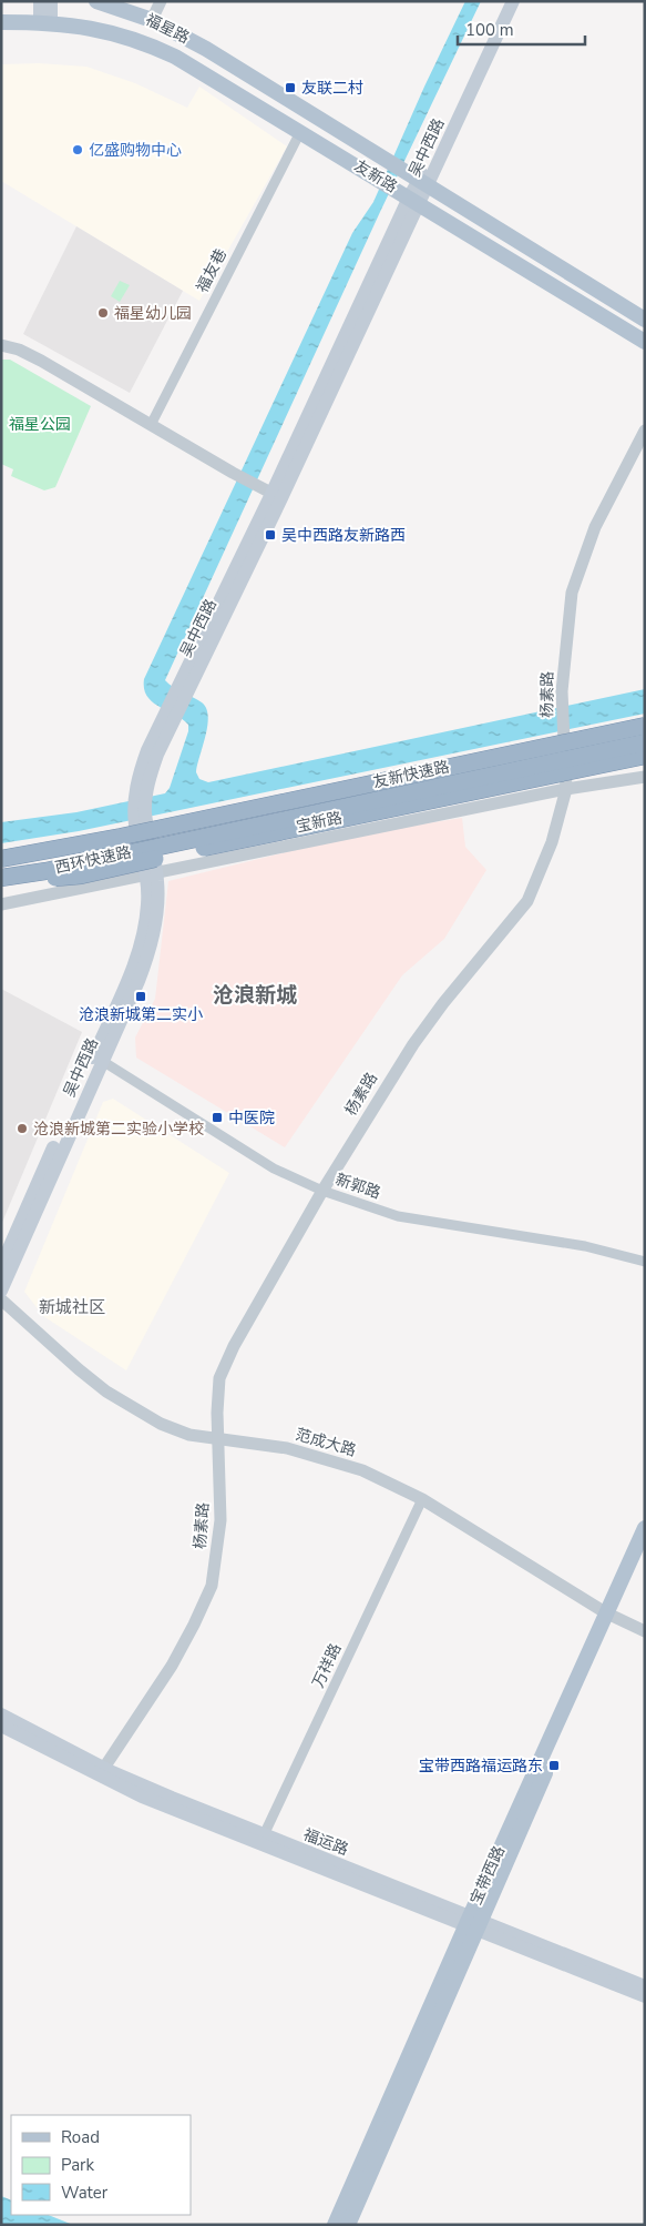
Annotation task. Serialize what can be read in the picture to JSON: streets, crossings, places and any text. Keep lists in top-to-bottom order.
{
  "streets": {
    "highway": ["友新快速路", "西环快速路"],
    "main road": [
      "福星路",
      "吴中西路",
      "友新路",
      "福运路",
      "宝带西路"
    ],
    "street": [
      "福友巷",
      "杨素路",
      "宝新路",
      "新郭路",
      "范成大路",
      "万祥路"
    ]
  },
  "crossings": [
    ["福星路", "友新路"],
    ["吴中西路", "友新路"],
    ["吴中西路", "宝新路"],
    ["吴中西路", "新郭路"],
    ["友新路", "福友巷"],
    ["杨素路", "宝新路"],
    ["杨素路", "新郭路"],
    ["杨素路", "范成大路"],
    ["杨素路", "福运路"],
    ["友新快速路", "西环快速路"],
    ["范成大路", "万祥路"],
    ["范成大路", "宝带西路"],
    ["万祥路", "福运路"],
    ["福运路", "宝带西路"]
  ],
  "districts": ["沧浪新城", "新城社区"],
  "parks": ["福星公园"],
  "places": {
    "transit": [
      "友联二村",
      "吴中西路友新路西",
      "沧浪新城第二实小",
      "中医院",
      "宝带西路福运路东"
    ],
    "other": ["亿盛购物中心", "福星幼儿园", "沧浪新城第二实验小学校"]
  },
  "legend": ["Road", "Park", "Water"],
  "scale_bar": "100 m"
}
